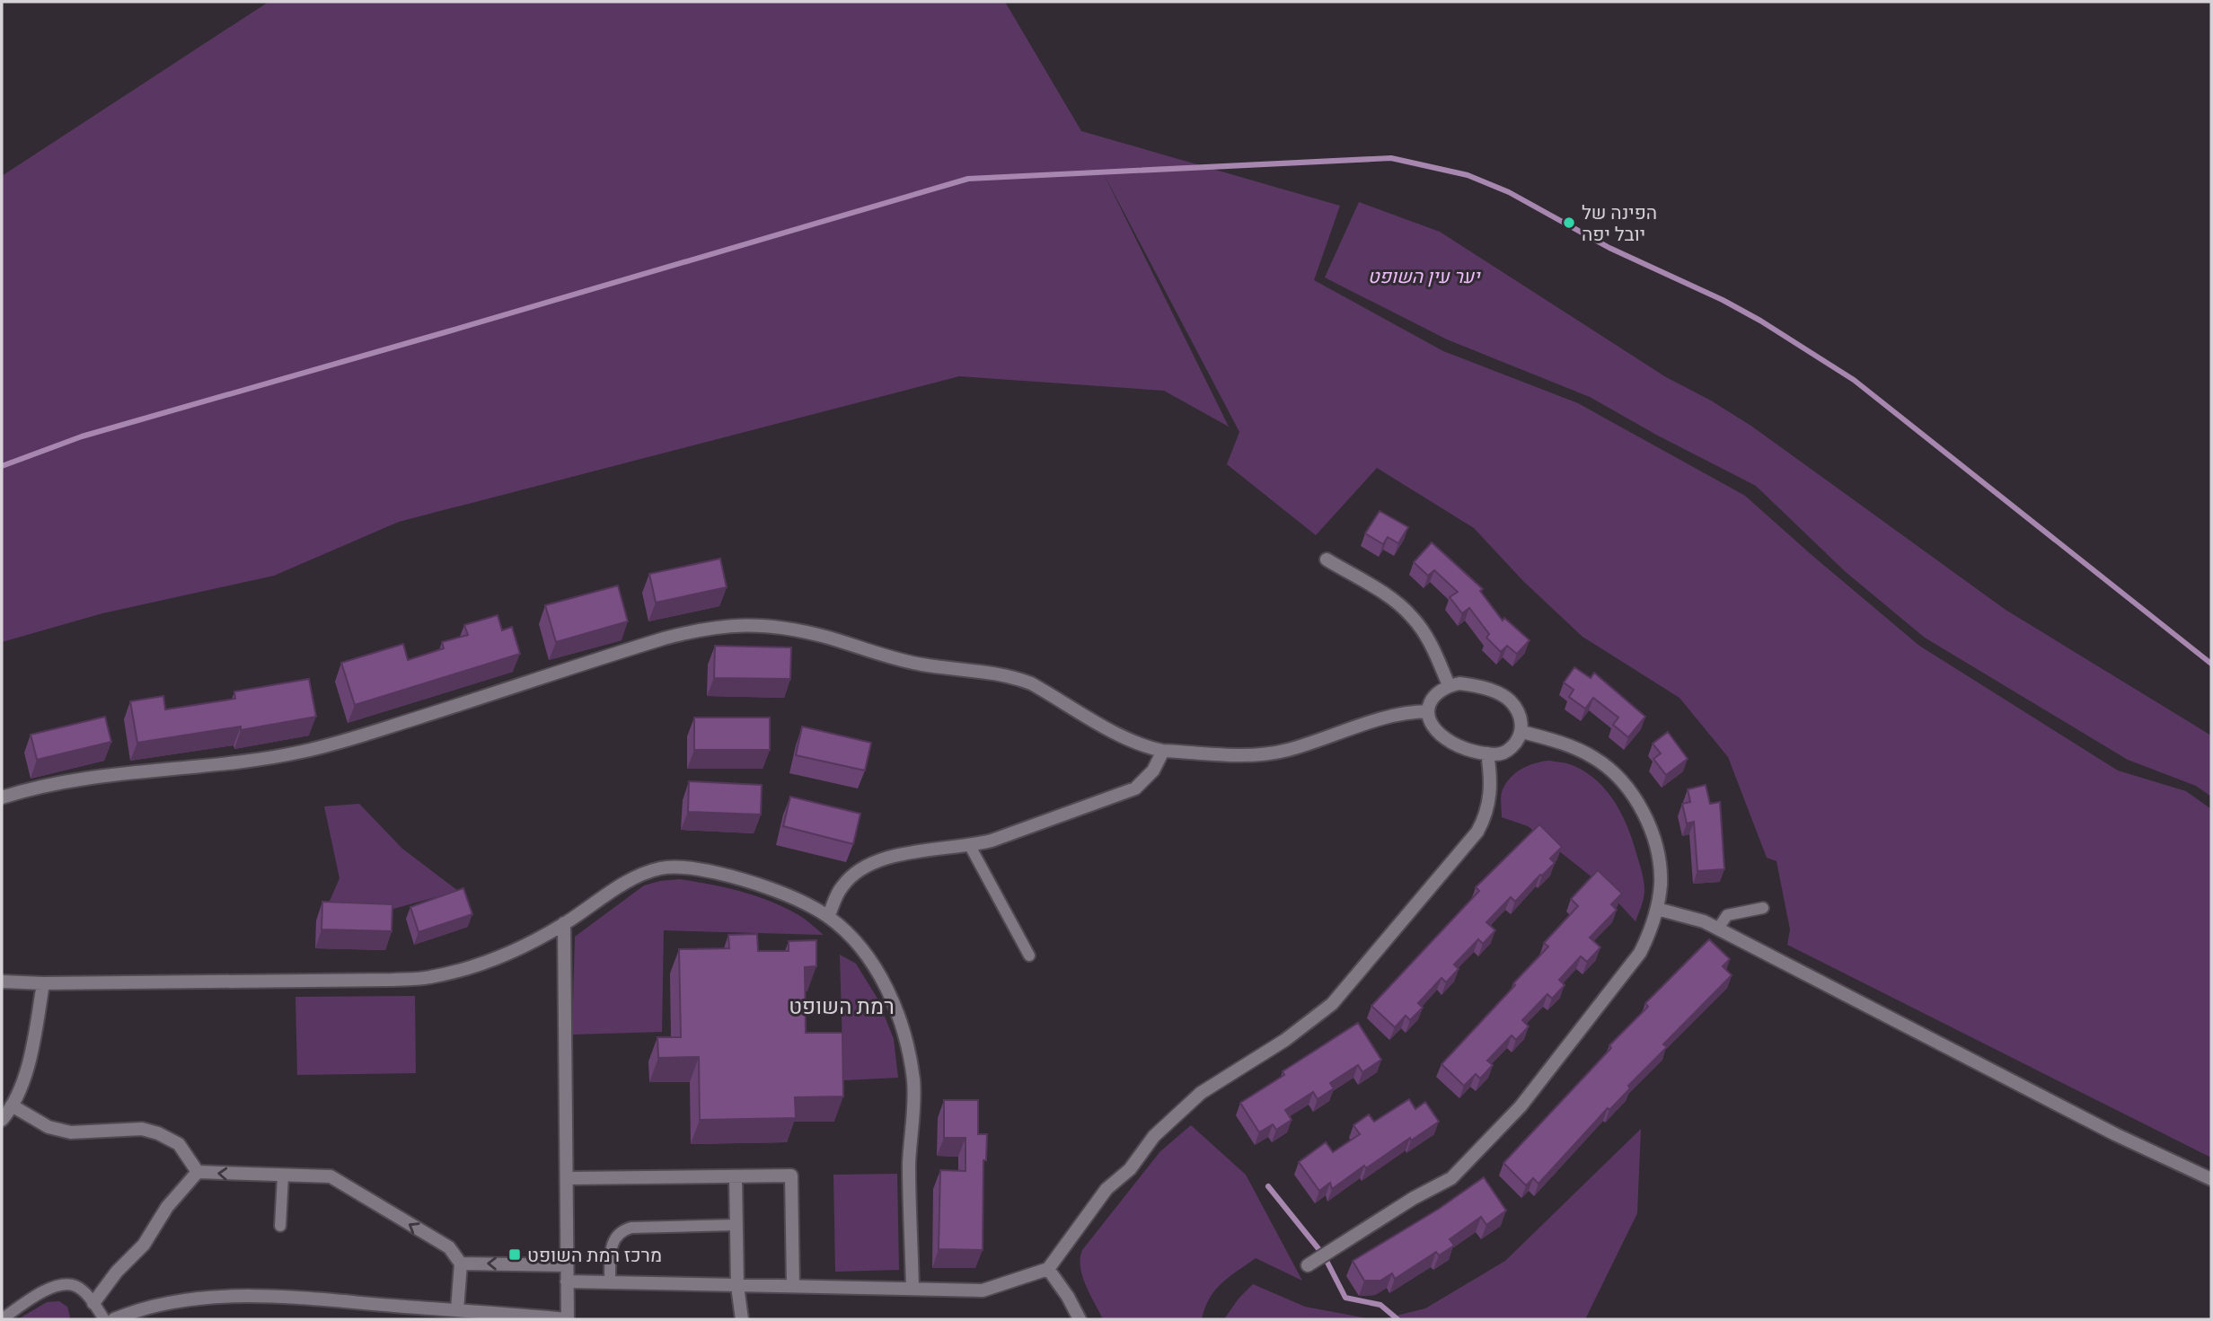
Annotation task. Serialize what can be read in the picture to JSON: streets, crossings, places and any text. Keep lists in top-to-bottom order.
{
  "districts": ["רמת השופט"],
  "parks": ["יער עין השופט"],
  "places": {
    "other": ["הפינה של יובל יפה"],
    "transit": ["מרכז רמת השופט"]
  }
}
